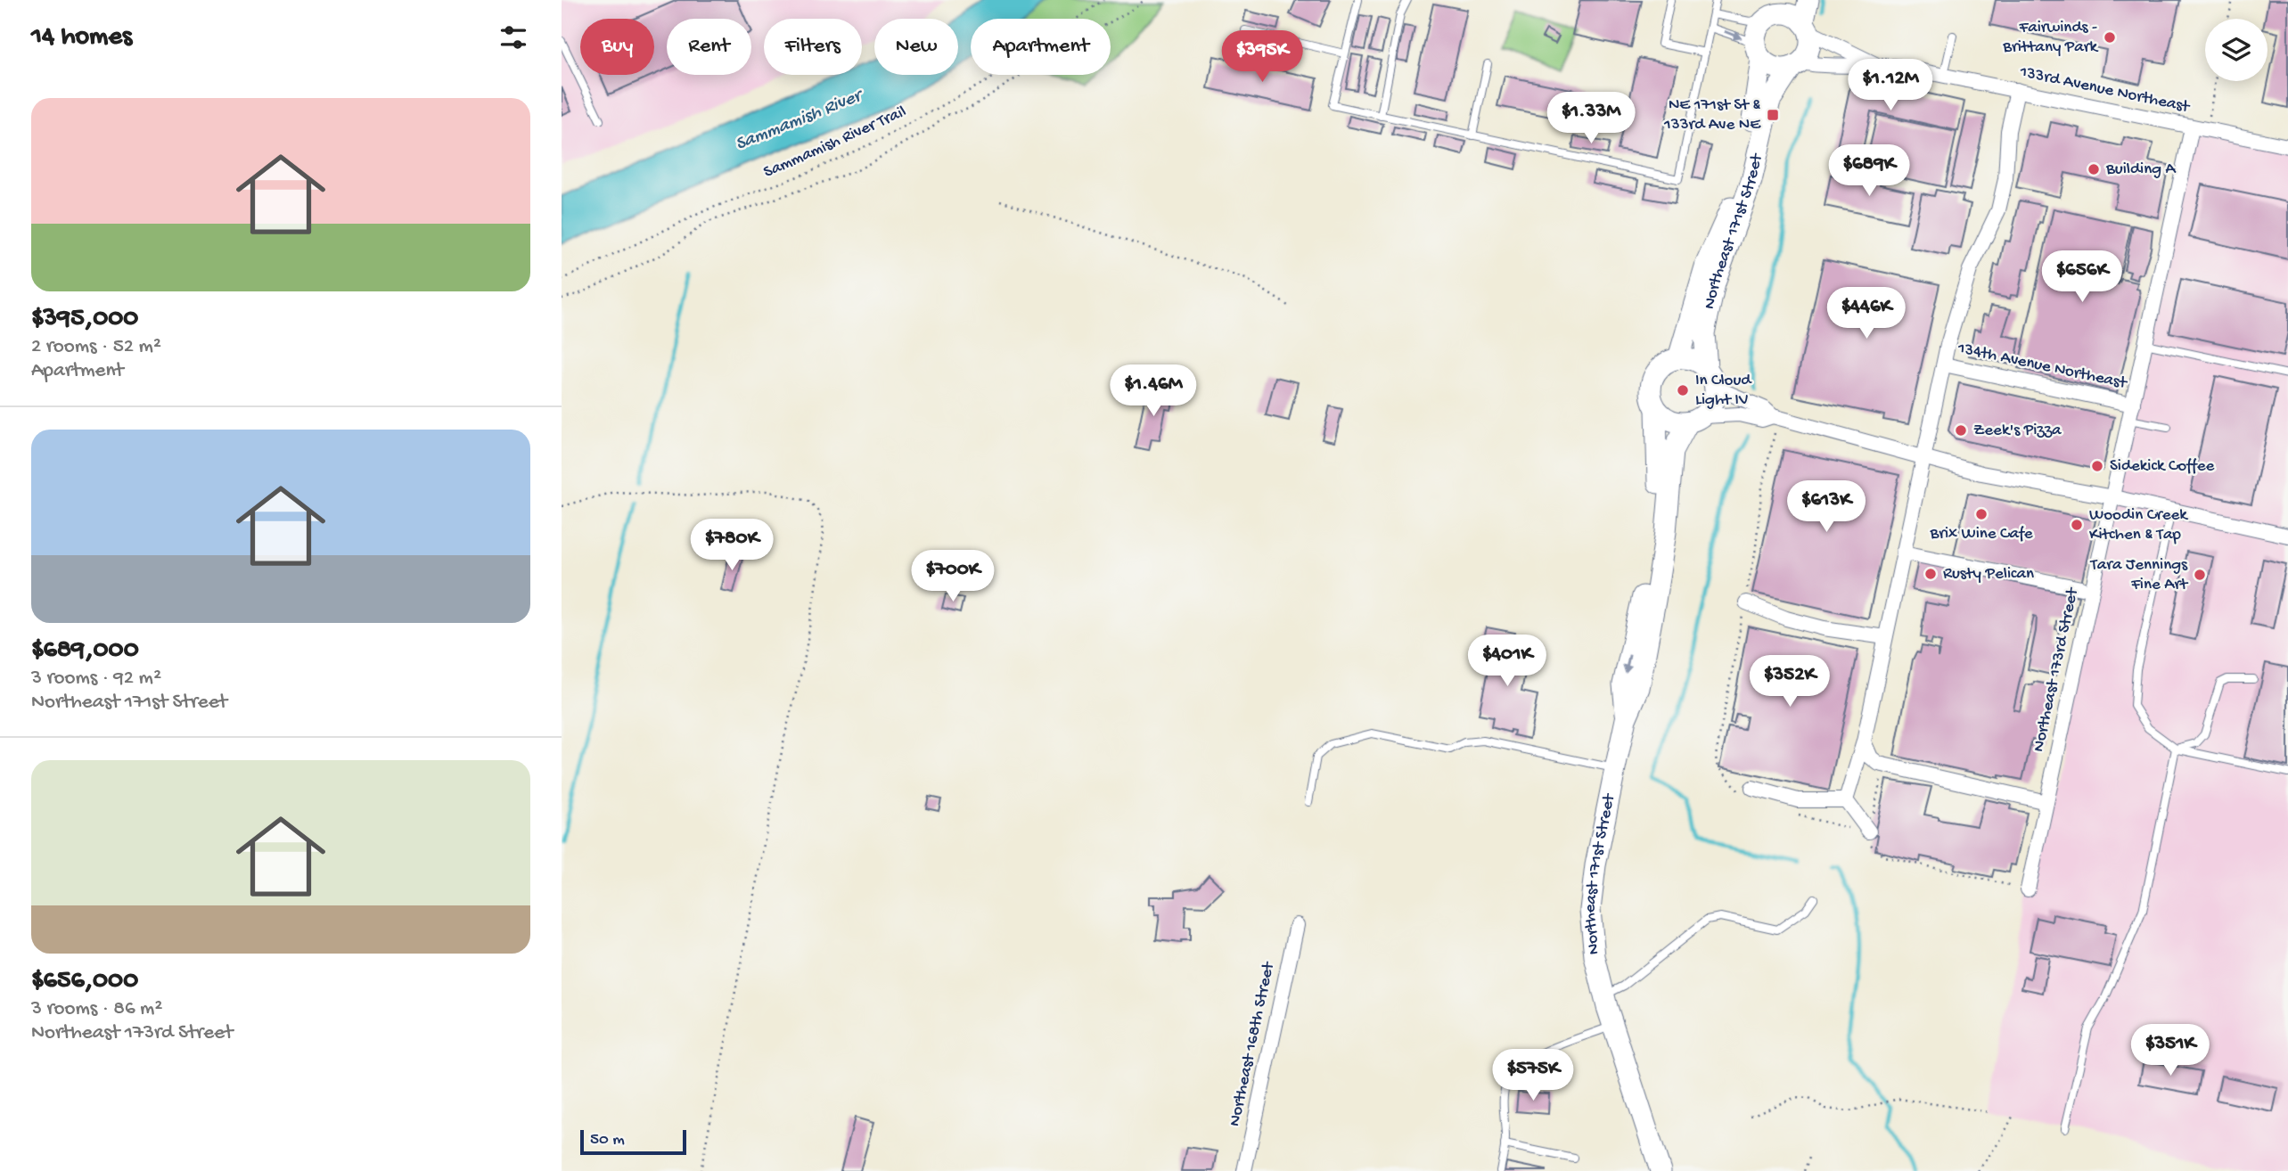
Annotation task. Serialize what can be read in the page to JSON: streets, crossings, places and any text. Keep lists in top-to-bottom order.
{
  "streets": {
    "main road": ["Northeast 171st Street"],
    "street": [
      "133rd Avenue Northeast",
      "134th Avenue Northeast",
      "Northeast 173rd Street",
      "Northeast 168th Street"
    ],
    "path": ["Sammamish River Trail"]
  },
  "crossings": [
    ["133rd Avenue Northeast", "Northeast 171st Street"],
    ["133rd Avenue Northeast", "Northeast 173rd Street"],
    ["134th Avenue Northeast", "Northeast 173rd Street"]
  ],
  "water": ["Sammamish River"],
  "places": {
    "other": [
      "Fairwinds - Brittany Park",
      "Building A",
      "In Cloud Light IV",
      "Zeek's Pizza",
      "Sidekick Coffee",
      "Brix Wine Cafe",
      "Woodin Creek Kitchen & Tap",
      "Rusty Pelican",
      "Tara Jennings Fine Art"
    ],
    "transit": ["NE 171st St & 133rd Ave NE"]
  },
  "scale_bar": "50 m",
  "page": {
    "heading": "14 homes",
    "chip": [
      "Buy",
      "Rent",
      "Filters",
      "New",
      "Apartment"
    ],
    "price": [
      "$395K",
      "$1.12M",
      "$1.33M",
      "$689K",
      "$656K",
      "$446K",
      "$1.46M",
      "$613K",
      "$780K",
      "$700K",
      "$401K",
      "$352K",
      "$351K",
      "$575K"
    ],
    "list": [
      {
        "name": "$395,000",
        "note": "2 rooms · 52 m² · Apartment"
      },
      {
        "name": "$689,000",
        "note": "3 rooms · 92 m² · Northeast 171st Street"
      },
      {
        "name": "$656,000",
        "note": "3 rooms · 86 m² · Northeast 173rd Street"
      }
    ],
    "scale": "50 m"
  }
}
